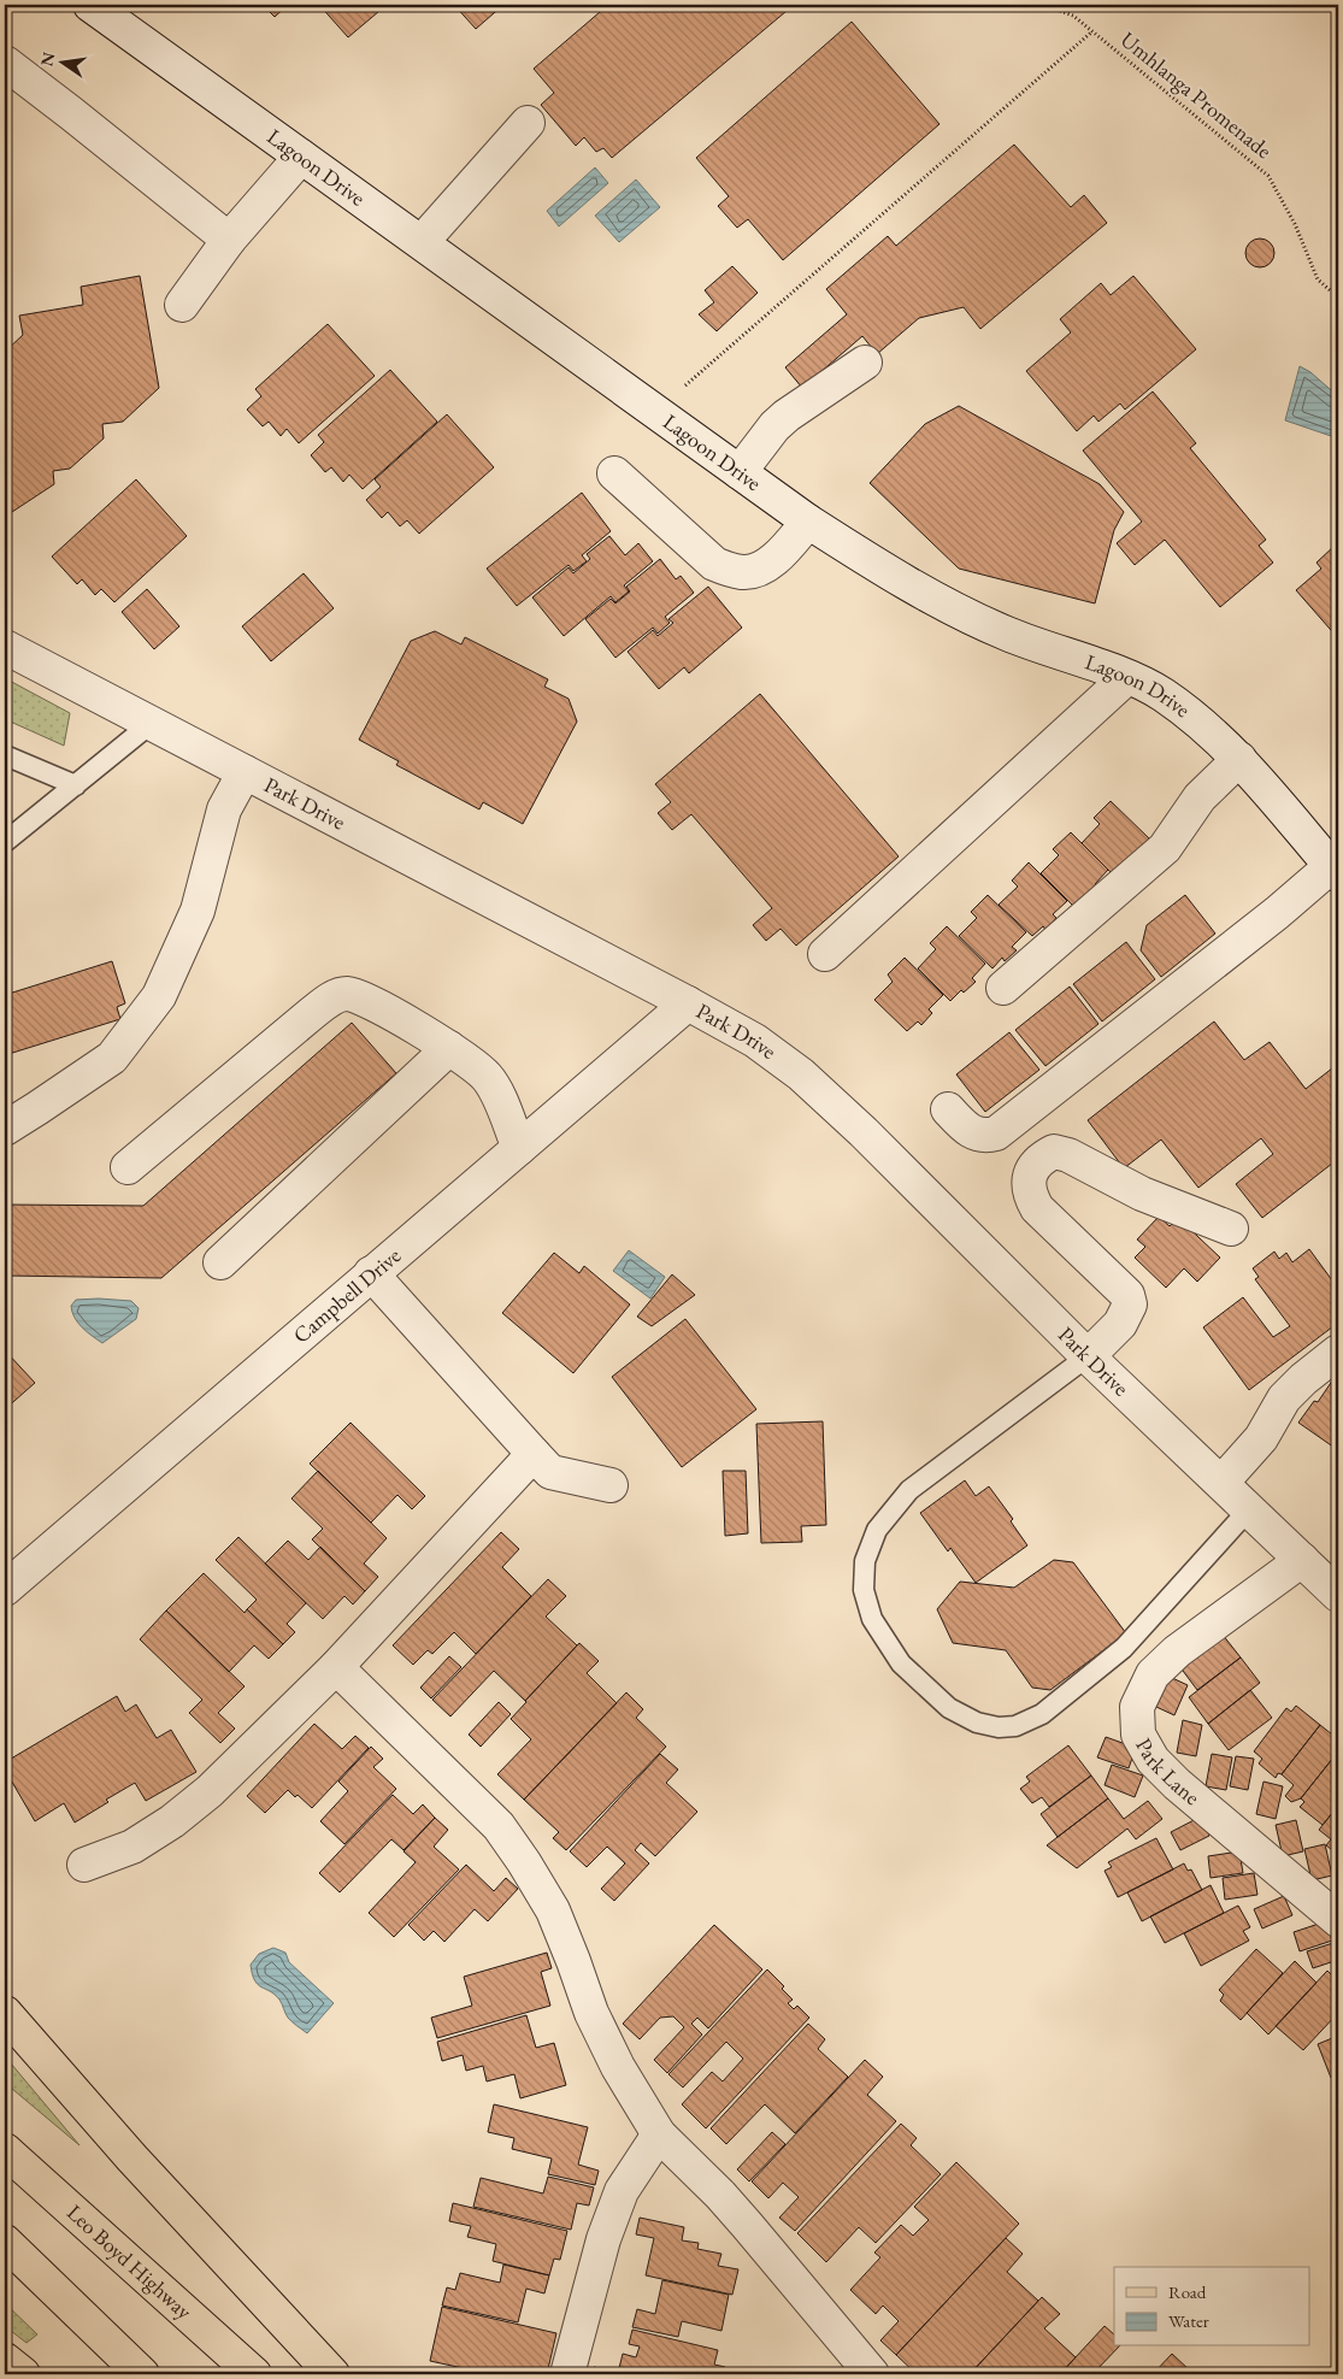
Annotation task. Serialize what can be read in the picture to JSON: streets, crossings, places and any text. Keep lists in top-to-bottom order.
{
  "streets": {
    "main road": ["Leo Boyd Highway"],
    "street": [
      "Lagoon Drive",
      "Park Drive",
      "Campbell Drive",
      "Park Lane"
    ],
    "path": ["Umhlanga Promenade"]
  },
  "crossings": [
    ["Park Drive", "Campbell Drive"],
    ["Park Drive", "Park Lane"]
  ],
  "legend": ["Road", "Water"],
  "north": "left"
}
